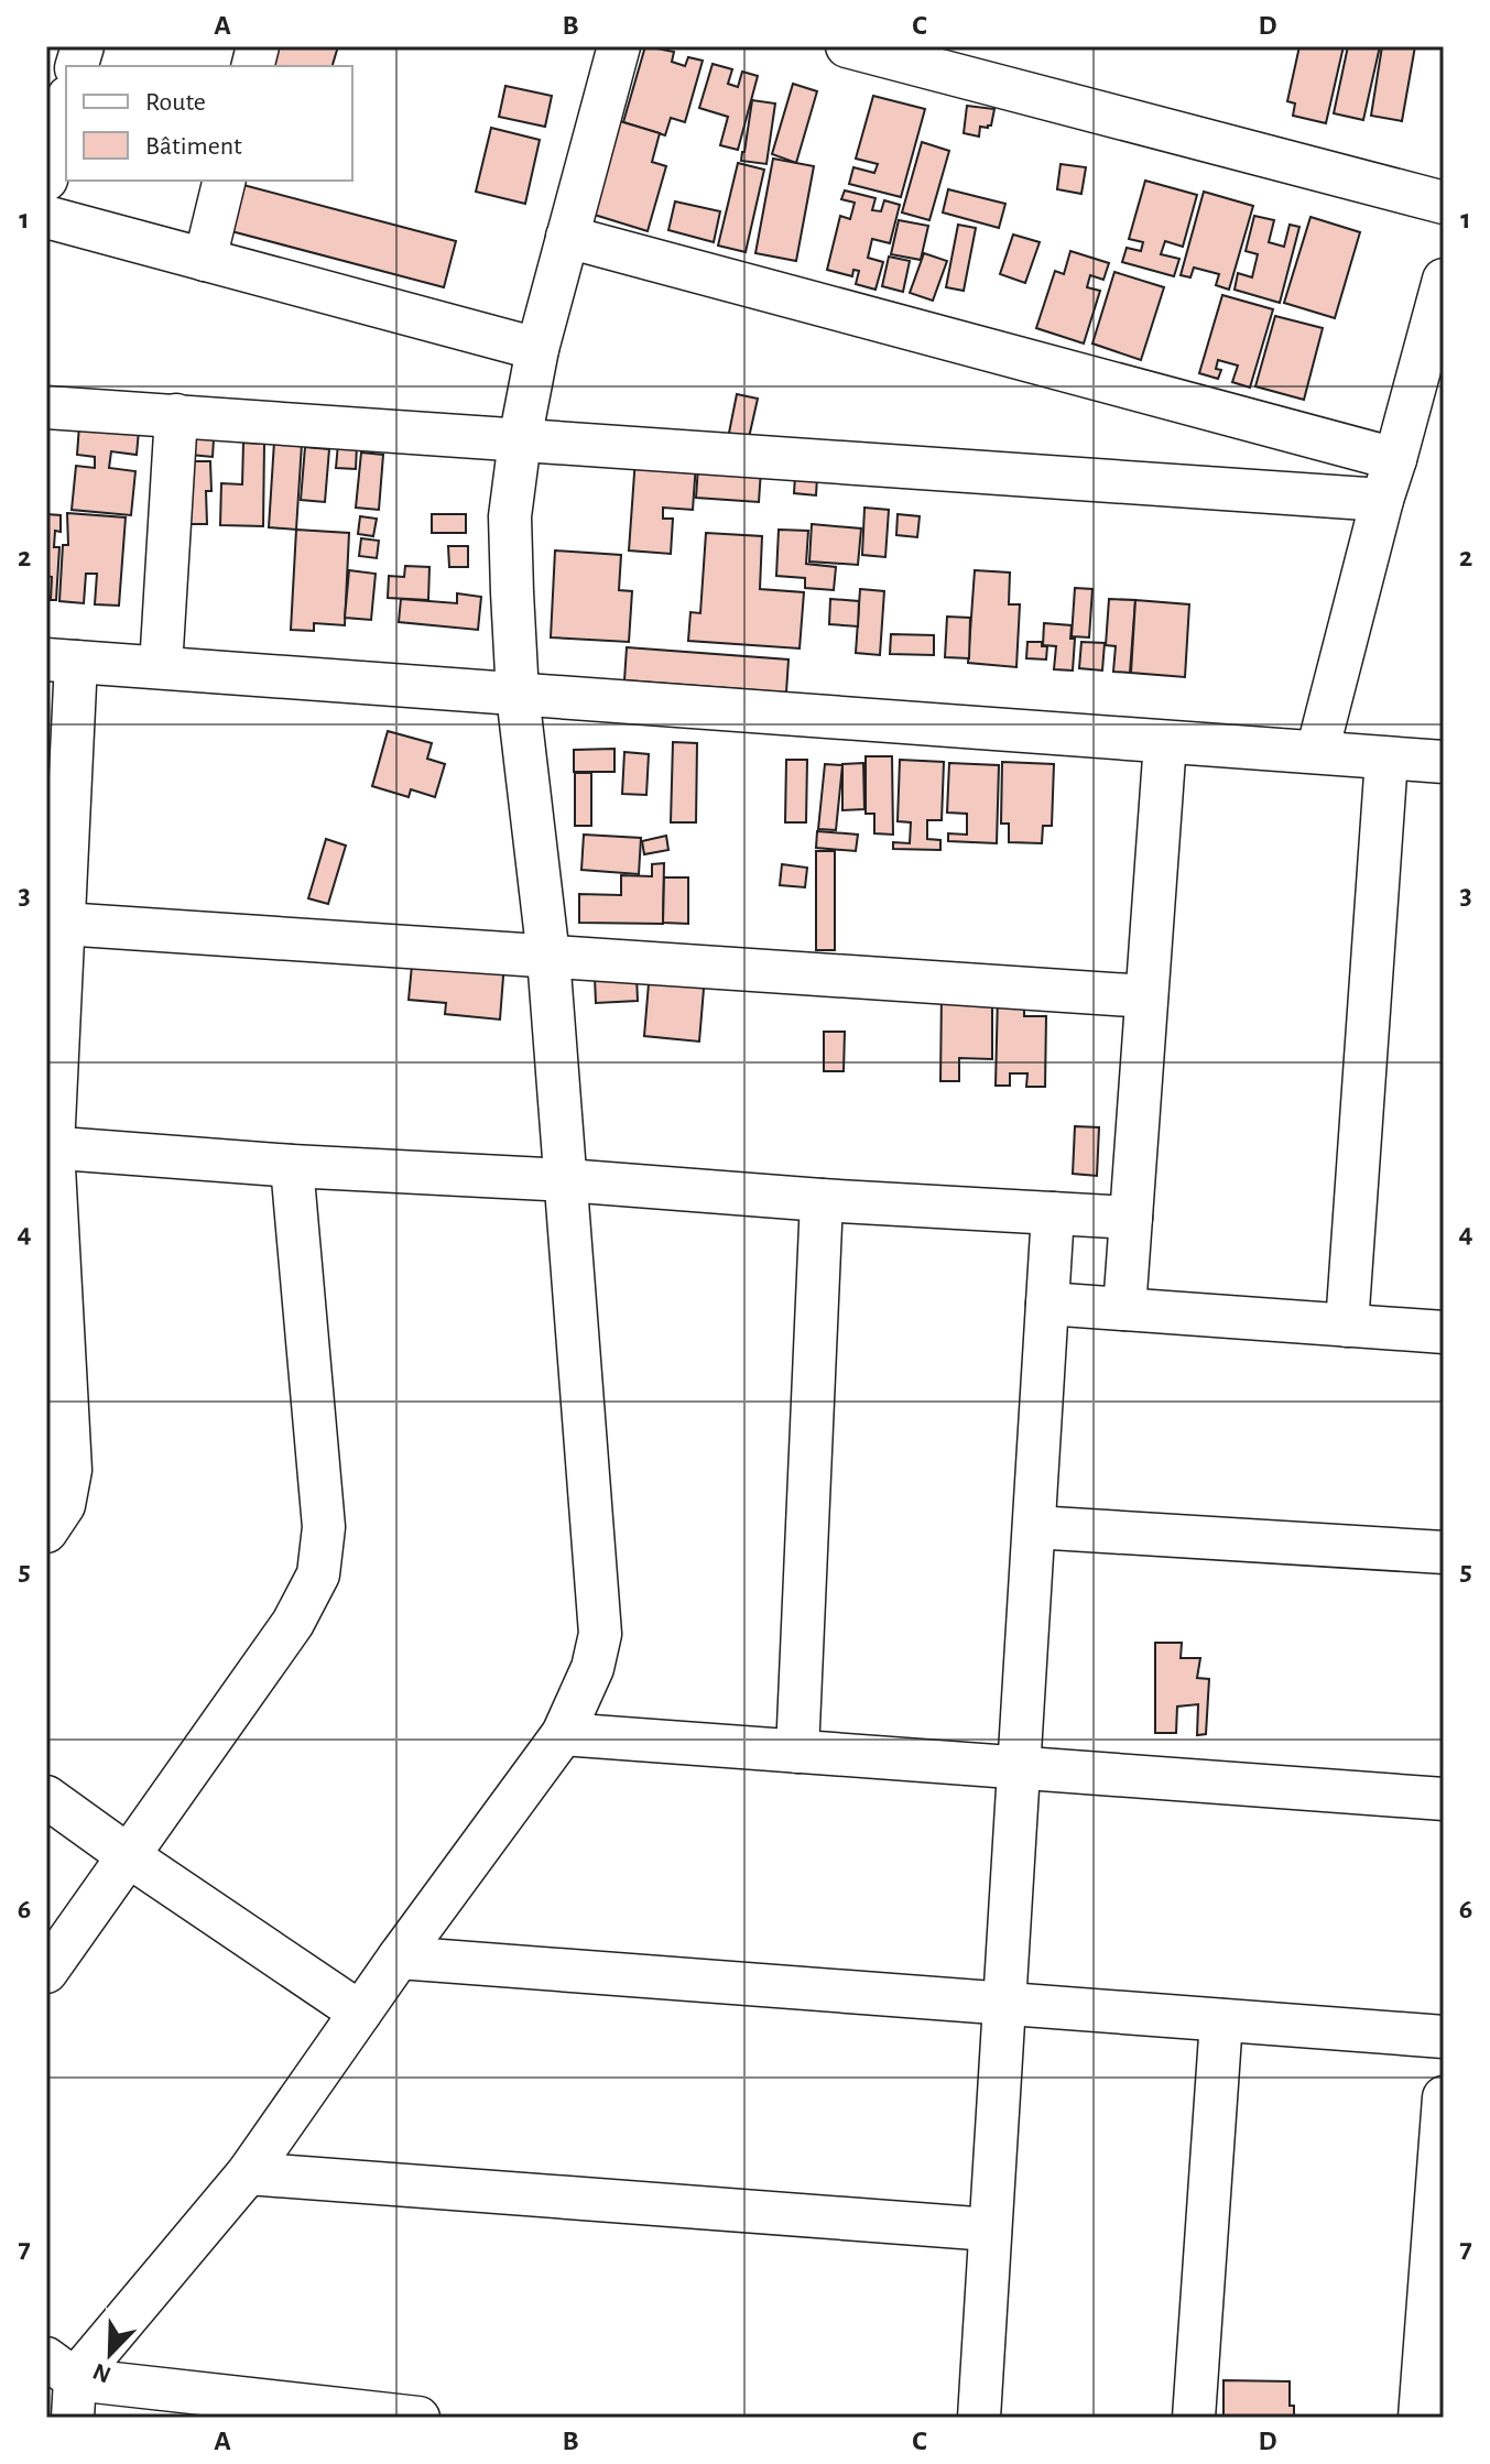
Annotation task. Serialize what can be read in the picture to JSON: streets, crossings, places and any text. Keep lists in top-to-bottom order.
{
  "legend": ["Route", "Bâtiment"],
  "north": "bottom left",
  "grid": {
    "columns": [
      "A",
      "B",
      "C",
      "D"
    ],
    "rows": [
      "1",
      "2",
      "3",
      "4",
      "5",
      "6",
      "7"
    ]
  }
}
